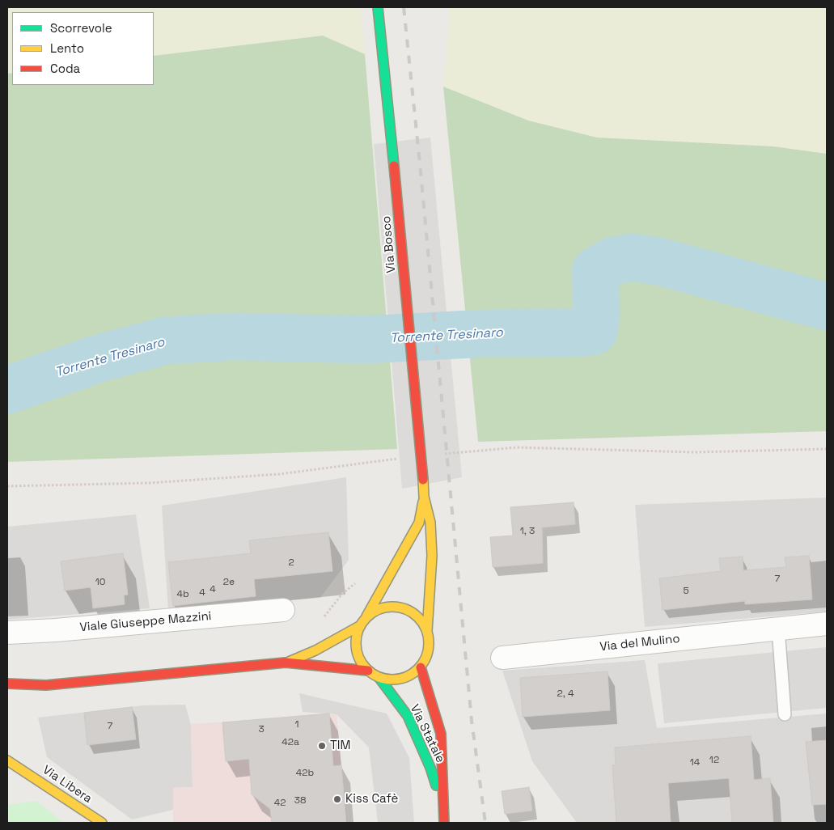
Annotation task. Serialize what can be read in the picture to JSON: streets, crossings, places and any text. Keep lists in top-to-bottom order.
{
  "streets": {
    "main road": ["Via Bosco", "Via Statale", "Via Libera"],
    "street": ["Viale Giuseppe Mazzini", "Via del Mulino"]
  },
  "crossings": [
    ["Via Bosco", "Via Statale"]
  ],
  "water": ["Torrente Tresinaro"],
  "places": ["TIM", "Kiss Cafè"],
  "house_numbers": [
    "1, 3",
    "2",
    "7",
    "10",
    "2e",
    "4",
    "5",
    "4",
    "4b",
    "2, 4",
    "1",
    "7",
    "3",
    "42a",
    "12",
    "14",
    "42b",
    "38",
    "42"
  ],
  "legend": ["Scorrevole", "Lento", "Coda"]
}
